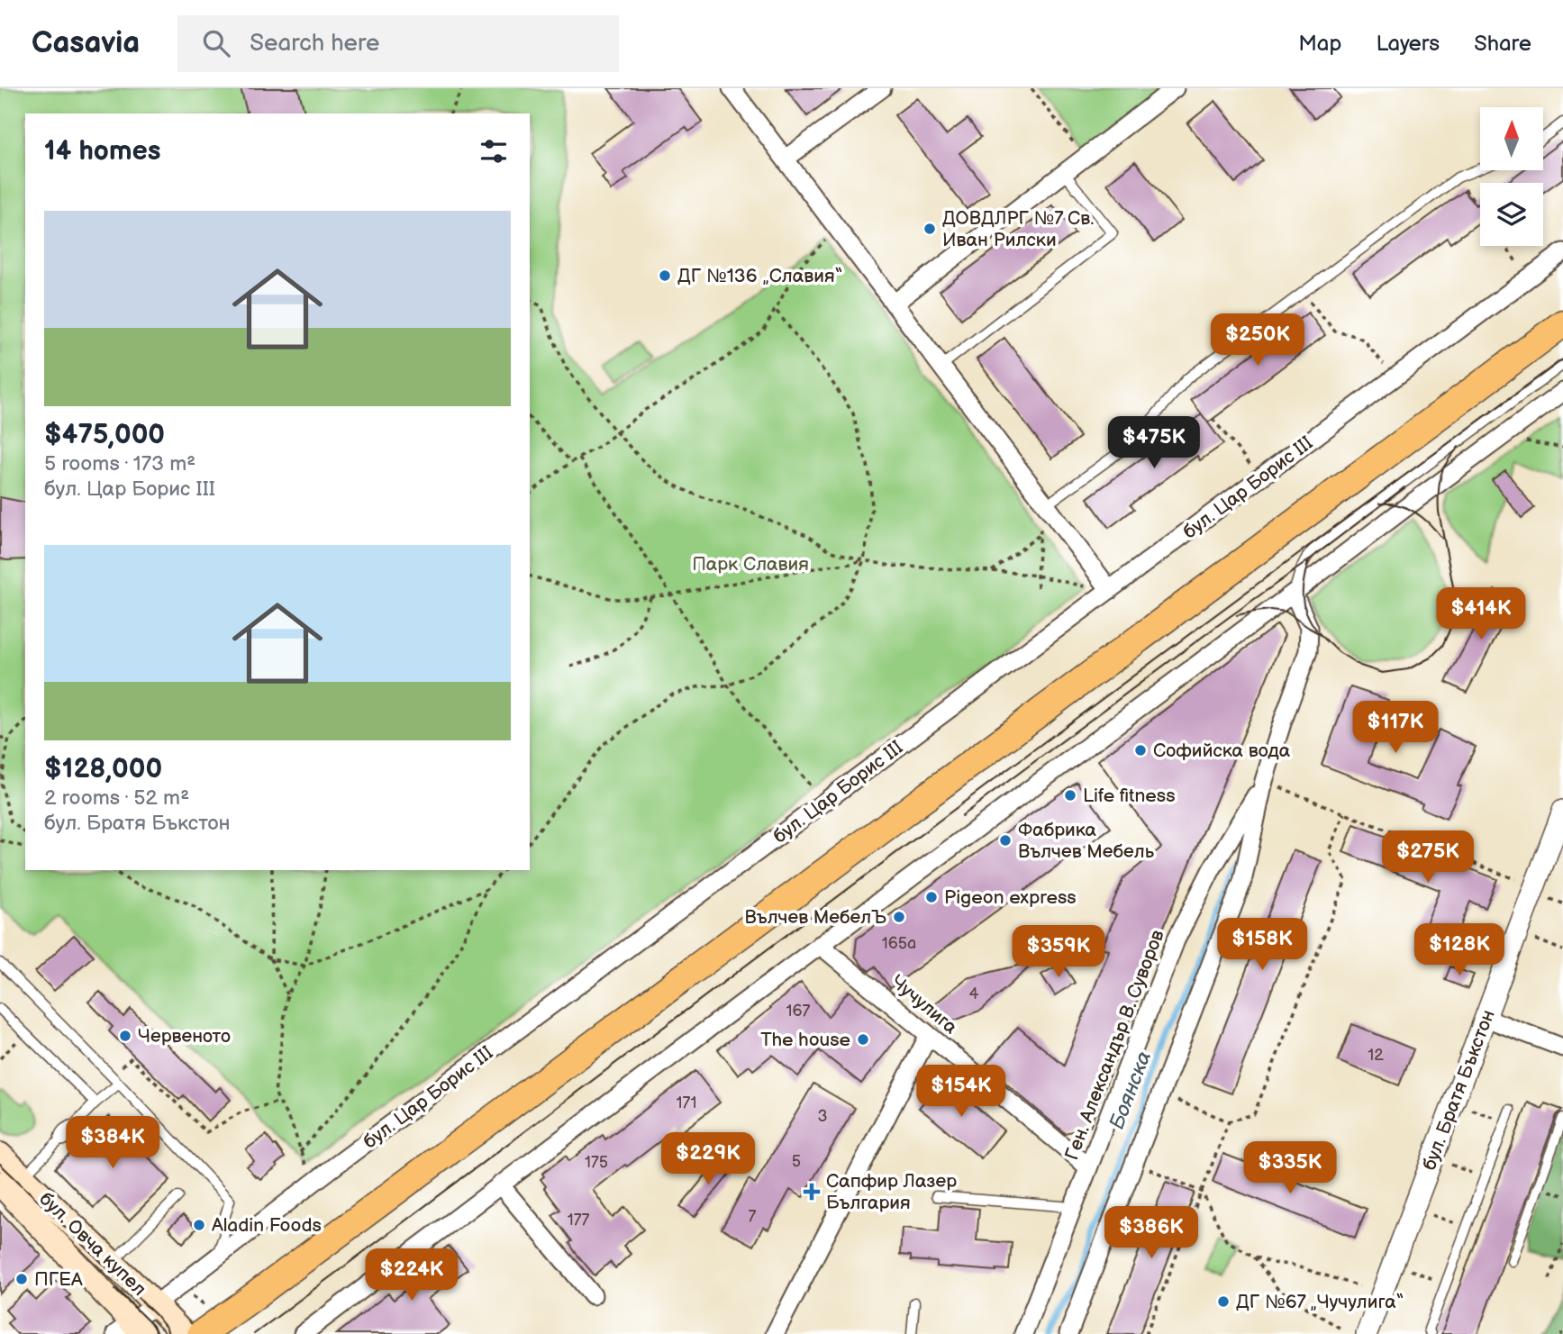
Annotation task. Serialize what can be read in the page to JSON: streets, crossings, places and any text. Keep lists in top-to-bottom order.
{
  "streets": {
    "main road": ["бул. Овча купел"],
    "street": [
      "бул. Цар Борис III",
      "Чучулига",
      "Ген. Александър В. Суворов",
      "бул. Братя Бъкстон"
    ]
  },
  "crossings": [
    ["бул. Цар Борис III", "бул. Овча купел"],
    ["Чучулига", "Ген. Александър В. Суворов"]
  ],
  "water": ["Боянска"],
  "parks": ["Парк Славия"],
  "places": {
    "other": [
      "ДОВДЛРГ №7 Св. Иван Рилски",
      "ДГ №136 „Славия“",
      "Софийска вода",
      "Life fitness",
      "Фабрика Вълчев Мебель",
      "Pigeon express",
      "Вълчев МебелЪ",
      "Червеното",
      "The house",
      "Aladin Foods",
      "ПГЕА",
      "ДГ №67 „Чучулига“"
    ],
    "health": ["Сапфир Лазер България"]
  },
  "house_numbers": [
    "165a",
    "4",
    "167",
    "12",
    "171",
    "3",
    "5",
    "175",
    "7",
    "177"
  ],
  "north": "top",
  "page": {
    "header": "Casavia",
    "search": "Search here",
    "nav": ["Map", "Layers", "Share"],
    "heading": "14 homes",
    "list": [
      {
        "name": "$475,000",
        "note": "5 rooms · 173 m² · бул. Цар Борис III"
      },
      {
        "name": "$128,000",
        "note": "2 rooms · 52 m² · бул. Братя Бъкстон"
      }
    ],
    "price": [
      "$250K",
      "$475K",
      "$414K",
      "$117K",
      "$275K",
      "$158K",
      "$128K",
      "$359K",
      "$154K",
      "$384K",
      "$229K",
      "$335K",
      "$386K",
      "$224K"
    ]
  }
}
